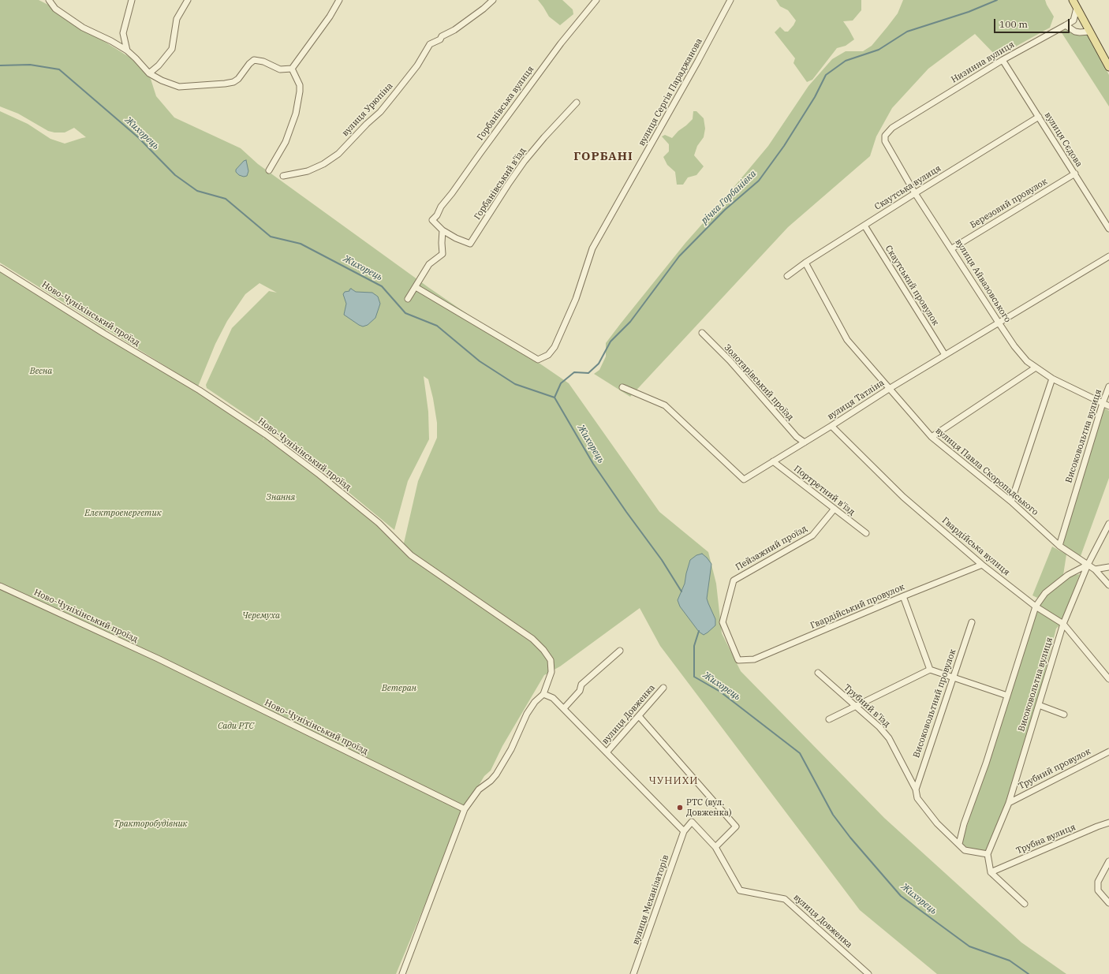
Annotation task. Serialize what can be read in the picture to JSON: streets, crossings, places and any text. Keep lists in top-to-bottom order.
{
  "streets": {
    "street": [
      "Низинна вулиця",
      "вулиця Сергія Параджанова",
      "Горбанівська вулиця",
      "вулиця Урюпіна",
      "вулиця Сєдова",
      "Горбанівський в'їзд",
      "Скаутська вулиця",
      "Березовий провулок",
      "вулиця Айвазовського",
      "Скаутський провулок",
      "Ново-Чуніхінський проїзд",
      "Золотарівський проїзд",
      "вулиця Татліна",
      "Високовольтна вулиця",
      "вулиця Павла Скоропадського",
      "Портретний в'їзд",
      "Гвардійська вулиця",
      "Пейзажний проїзд",
      "Гвардійський провулок",
      "Високовольтний провулок",
      "Трубний в’їзд",
      "вулиця Довженка",
      "Трубний провулок",
      "Трубна вулиця",
      "вулиця Механізаторів"
    ]
  },
  "crossings": [
    ["Низинна вулиця", "вулиця Сєдова"],
    ["Низинна вулиця", "вулиця Айвазовського"],
    ["Горбанівська вулиця", "Горбанівський в'їзд"],
    ["вулиця Сєдова", "Скаутська вулиця"],
    ["вулиця Сєдова", "Березовий провулок"],
    ["Скаутська вулиця", "вулиця Айвазовського"],
    ["Скаутська вулиця", "Скаутський провулок"],
    ["Скаутська вулиця", "вулиця Павла Скоропадського"],
    ["Березовий провулок", "вулиця Айвазовського"],
    ["вулиця Айвазовського", "вулиця Татліна"],
    ["вулиця Айвазовського", "Високовольтна вулиця"],
    ["Скаутський провулок", "вулиця Татліна"],
    ["Ново-Чуніхінський проїзд", "вулиця Довженка"],
    ["Золотарівський проїзд", "вулиця Татліна"],
    ["вулиця Татліна", "вулиця Павла Скоропадського"],
    ["вулиця Татліна", "Портретний в'їзд"],
    ["вулиця Татліна", "Гвардійська вулиця"],
    ["Високовольтна вулиця", "вулиця Павла Скоропадського"],
    ["Високовольтна вулиця", "Гвардійська вулиця"],
    ["Високовольтна вулиця", "Трубний в’їзд"],
    ["Високовольтна вулиця", "Трубний провулок"],
    ["Портретний в'їзд", "Пейзажний проїзд"],
    ["Гвардійська вулиця", "Гвардійський провулок"],
    ["Пейзажний проїзд", "Гвардійський провулок"],
    ["Високовольтний провулок", "Трубний в’їзд"],
    ["вулиця Довженка", "вулиця Механізаторів"]
  ],
  "districts": ["ГОРБАНІ", "ЧУНИХИ"],
  "water": ["Жихорець", "річка Горбанівка"],
  "parks": [
    "Весна",
    "Знання",
    "Електроенергетик",
    "Черемуха",
    "Ветеран",
    "Сади РТС",
    "Тракторобудівник"
  ],
  "places": ["РТС (вул. Довженка)"],
  "scale_bar": "100 m"
}
